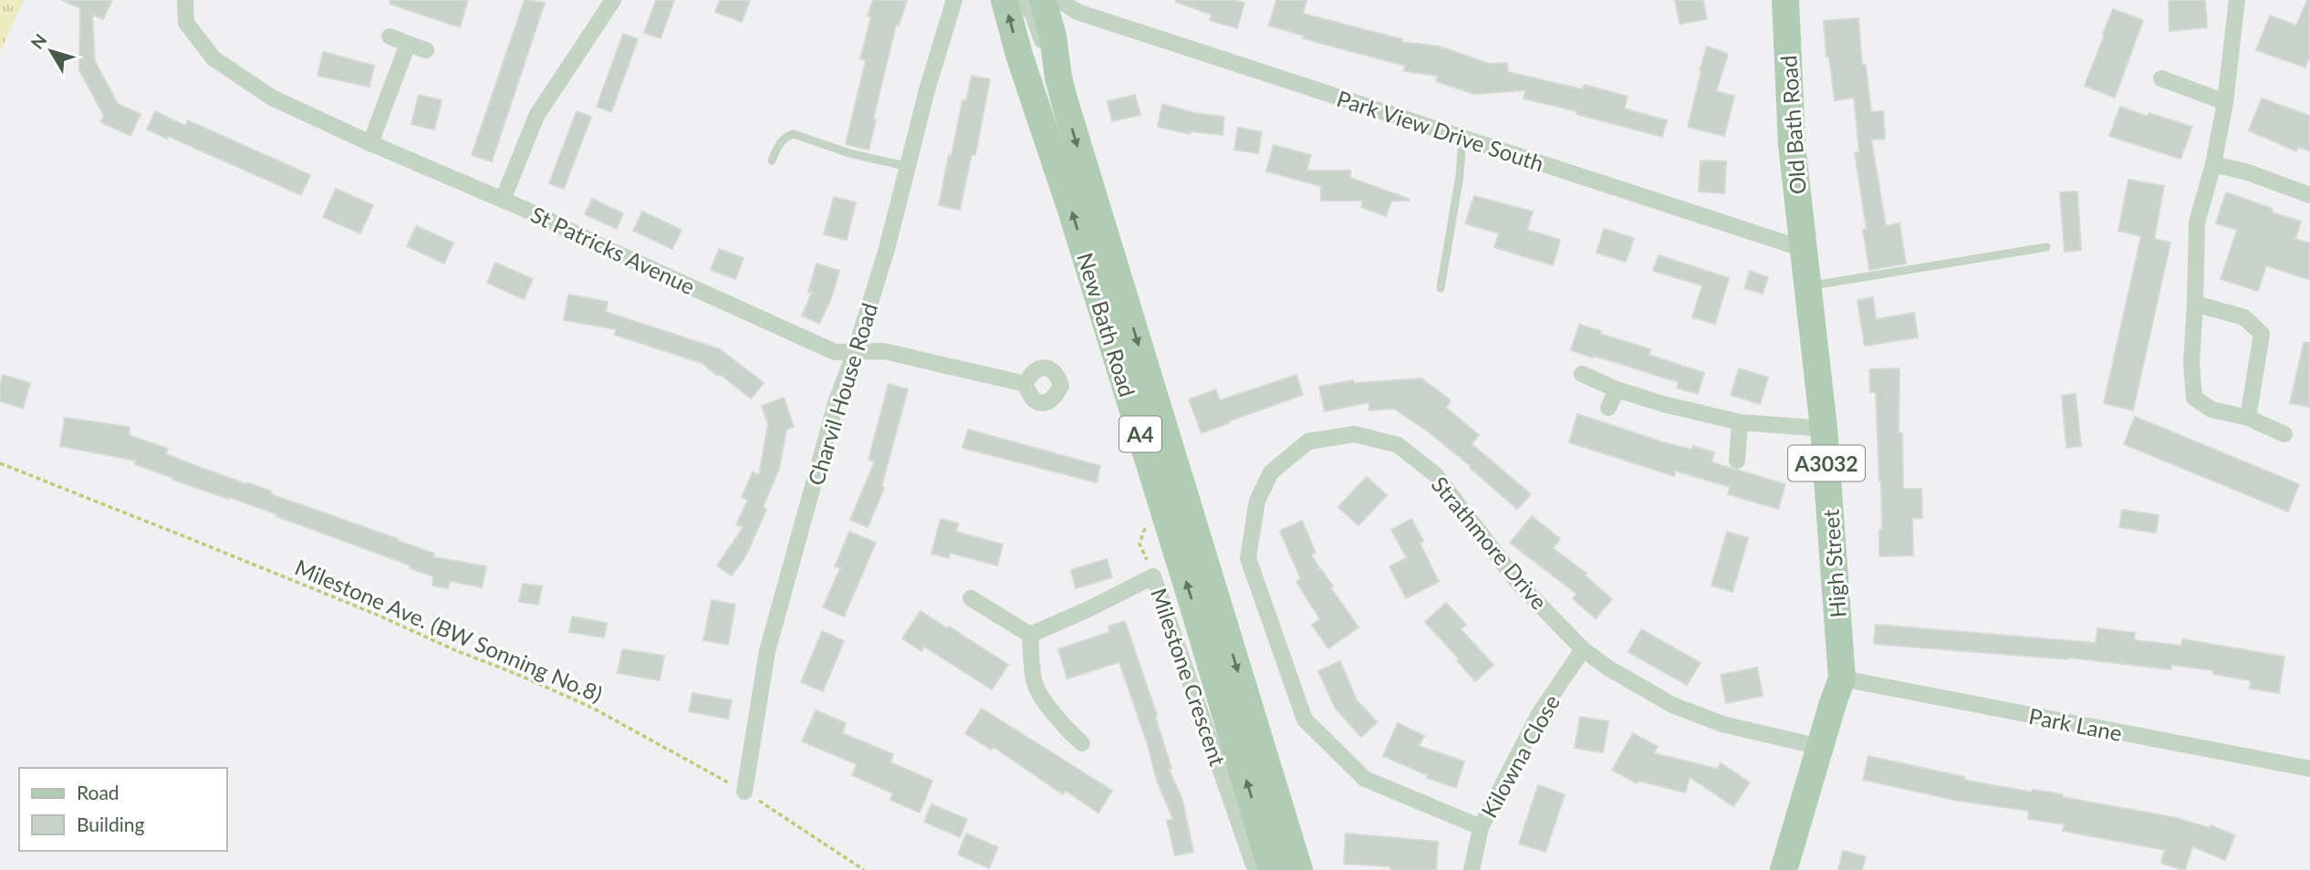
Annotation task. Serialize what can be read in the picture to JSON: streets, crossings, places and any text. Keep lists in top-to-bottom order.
{
  "streets": {
    "main road": [
      "Old Bath Road",
      "New Bath Road",
      "A4",
      "A3032",
      "High Street"
    ],
    "street": [
      "Park View Drive South",
      "St Patricks Avenue",
      "Charvil House Road",
      "Strathmore Drive",
      "Milestone Crescent",
      "Park Lane",
      "Kilowna Close"
    ],
    "path": ["Milestone Ave. (BW Sonning No.8)"]
  },
  "crossings": [
    ["Old Bath Road", "Park View Drive South"],
    ["Old Bath Road", "High Street"],
    ["Park View Drive South", "High Street"],
    ["St Patricks Avenue", "Charvil House Road"],
    ["Charvil House Road", "Milestone Ave. (BW Sonning No.8)"],
    ["Strathmore Drive", "High Street"],
    ["Strathmore Drive", "Kilowna Close"],
    ["High Street", "Park Lane"]
  ],
  "legend": ["Road", "Building"],
  "north": "top left"
}
